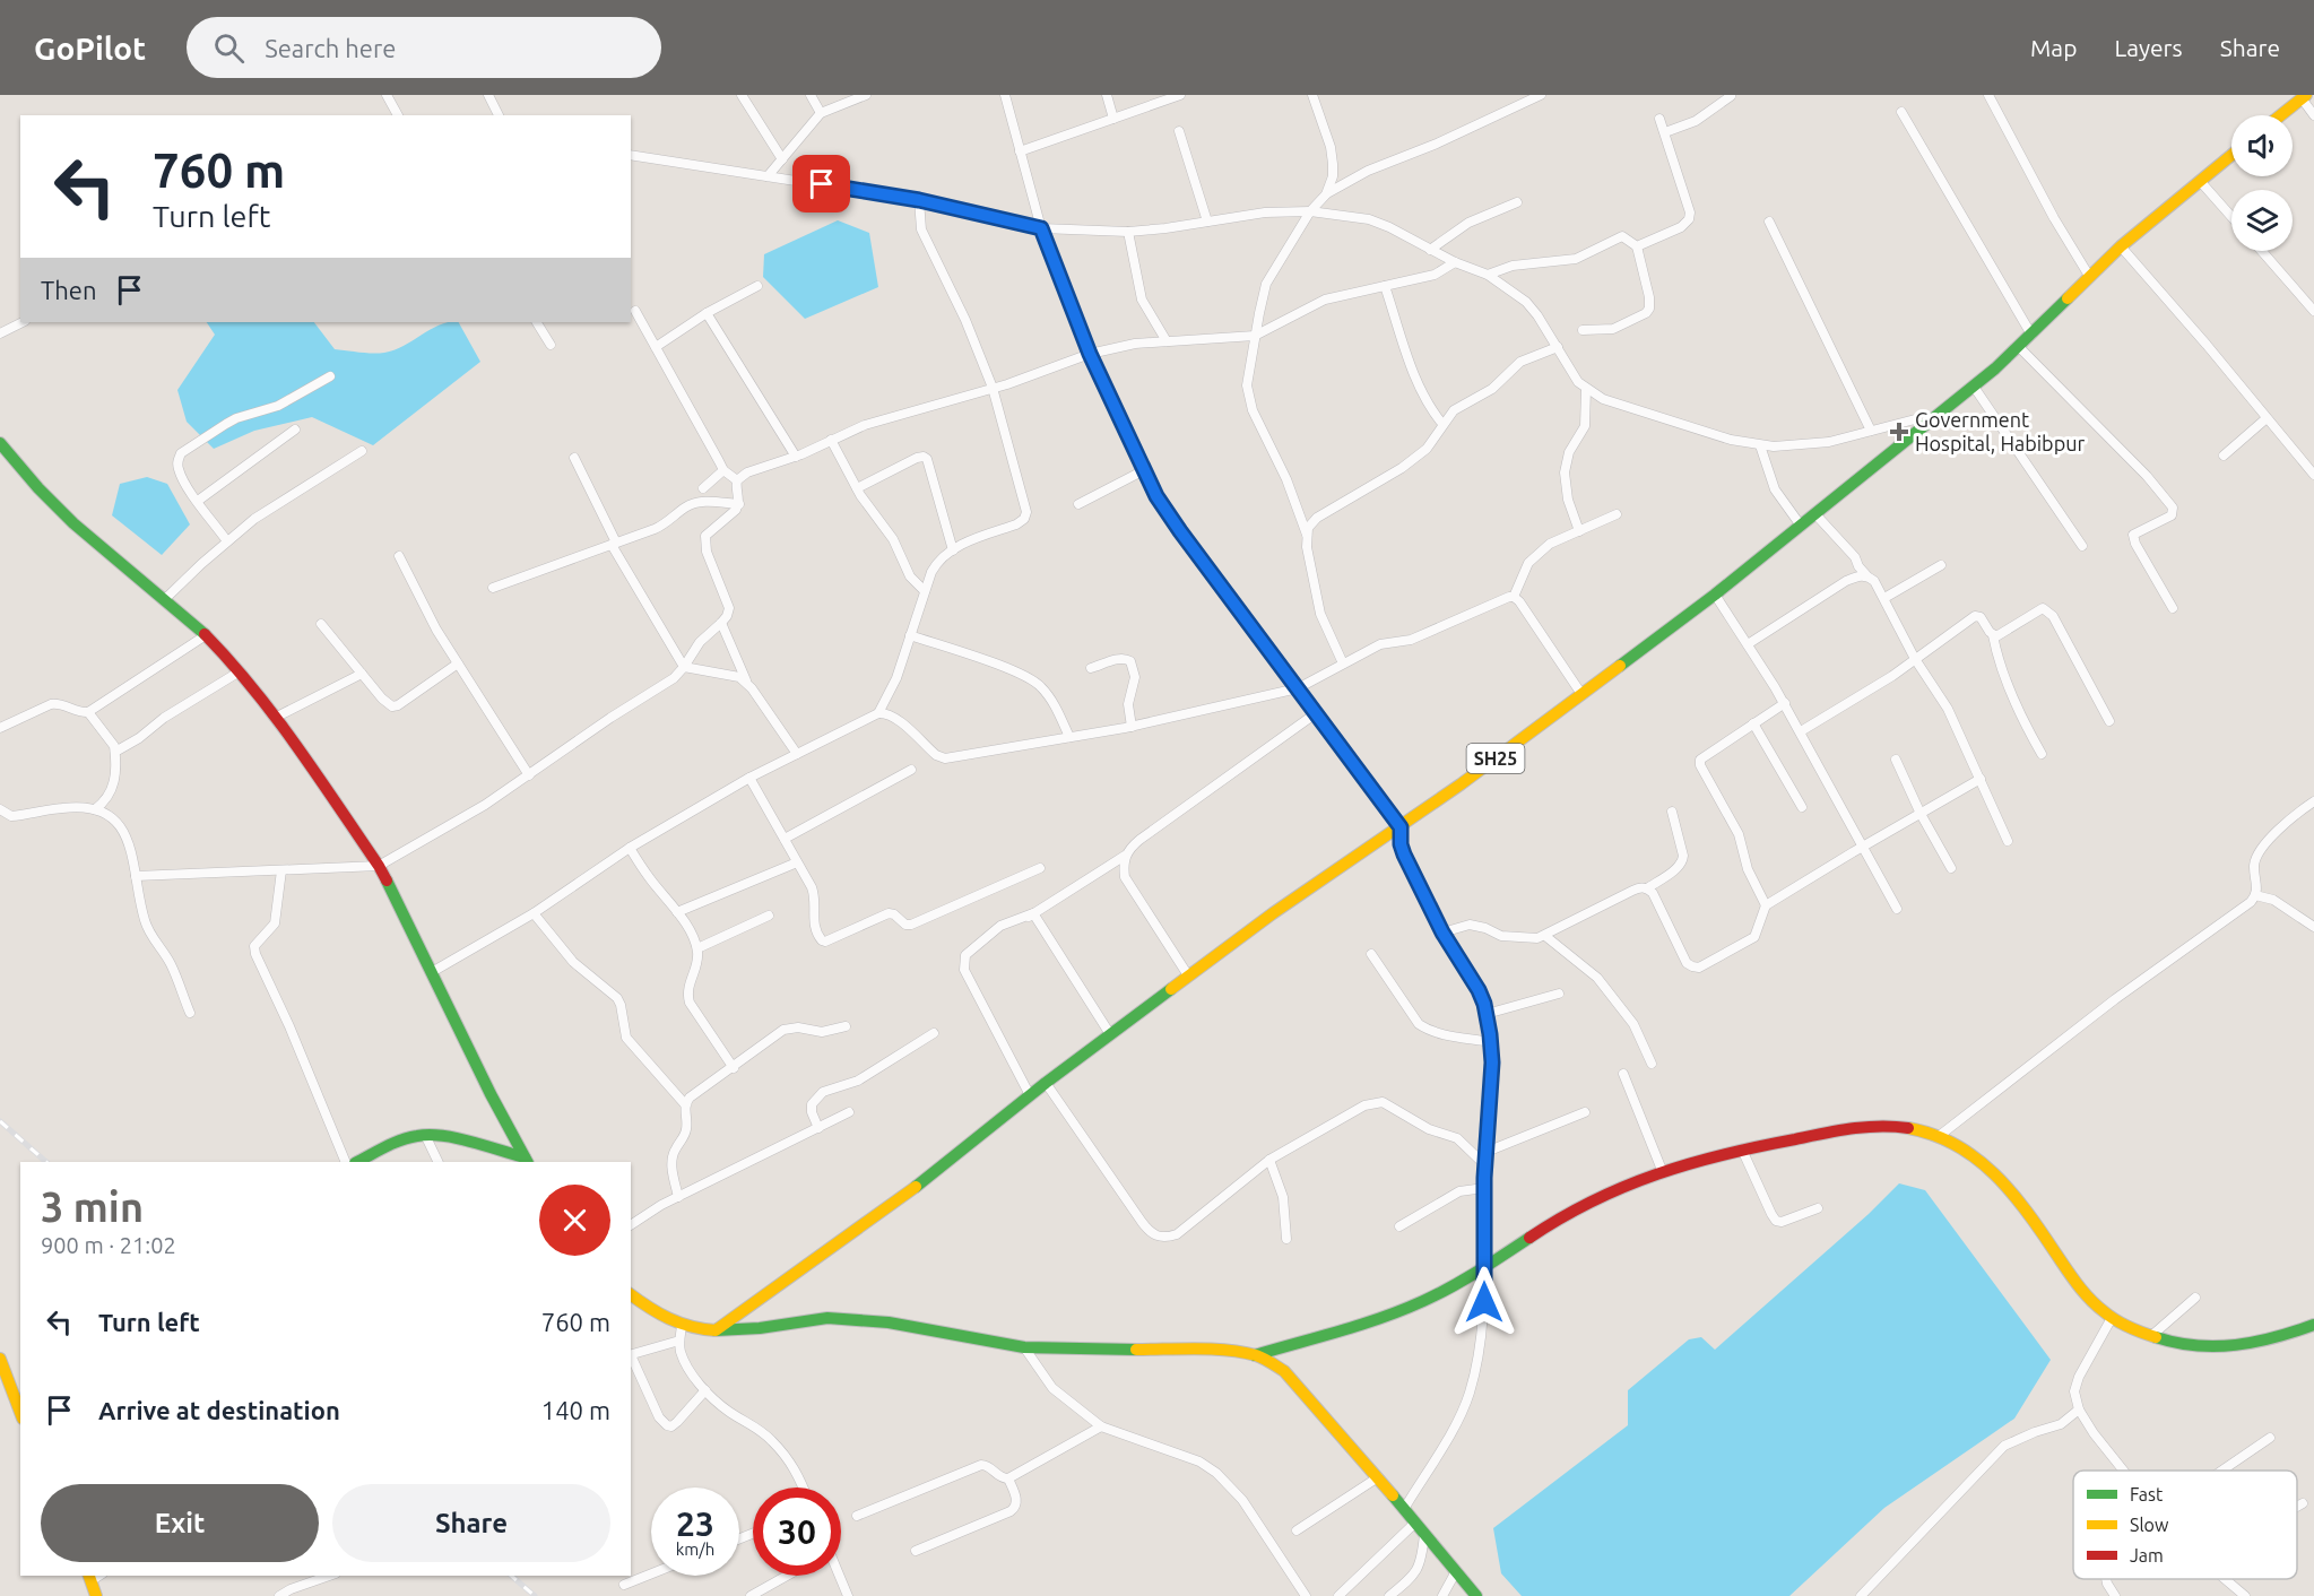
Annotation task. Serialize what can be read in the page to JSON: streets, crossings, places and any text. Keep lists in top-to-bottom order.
{
  "streets": {
    "main road": ["SH25"]
  },
  "places": {
    "health": ["Government Hospital, Habibpur"]
  },
  "legend": ["Fast", "Slow", "Jam"],
  "page": {
    "header": "GoPilot",
    "search": "Search here",
    "nav": ["Map", "Layers", "Share"],
    "turn": ["760 m", "Turn left"],
    "then": "Then",
    "heading": ["3 min", "900 m · 21:02"],
    "list": [
      {
        "name": "Turn left",
        "value": "760 m"
      },
      {
        "name": "Arrive at destination",
        "value": "140 m"
      }
    ],
    "buttons": ["Exit", "Share"],
    "speed": "23 km/h",
    "limit": "30"
  }
}
